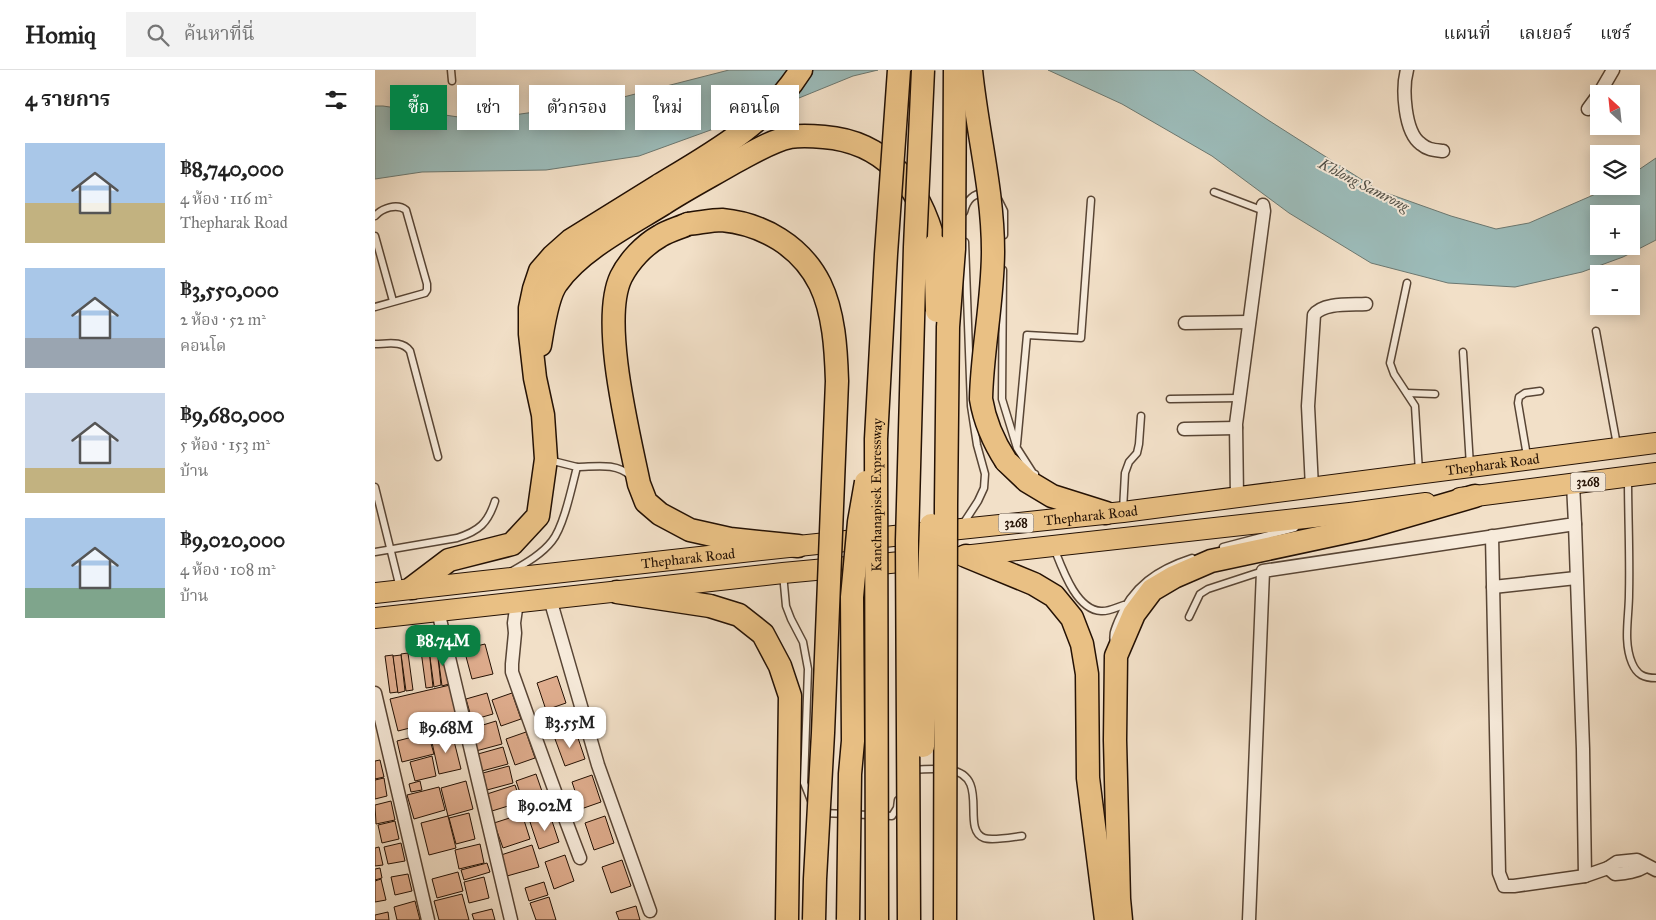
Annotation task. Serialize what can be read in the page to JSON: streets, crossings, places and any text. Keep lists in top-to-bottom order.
{
  "streets": {
    "highway": ["Kanchanapisek Expressway"],
    "main road": ["Thepharak Road", "3268"]
  },
  "water": ["Khlong Samrong"],
  "north": "top left",
  "page": {
    "header": "Homiq",
    "search": "ค้นหาที่นี่",
    "nav": ["แผนที่", "เลเยอร์", "แชร์"],
    "heading": "4 รายการ",
    "map_buttons": ["+", "−"],
    "chip": [
      "ซื้อ",
      "เช่า",
      "ตัวกรอง",
      "ใหม่",
      "คอนโด"
    ],
    "list": [
      {
        "name": "฿8,740,000",
        "note": "4 ห้อง · 116 m² · Thepharak Road"
      },
      {
        "name": "฿3,550,000",
        "note": "2 ห้อง · 52 m² · คอนโด"
      },
      {
        "name": "฿9,680,000",
        "note": "5 ห้อง · 153 m² · บ้าน"
      },
      {
        "name": "฿9,020,000",
        "note": "4 ห้อง · 108 m² · บ้าน"
      }
    ],
    "price": [
      "฿8.74M",
      "฿3.55M",
      "฿9.68M",
      "฿9.02M"
    ]
  }
}
